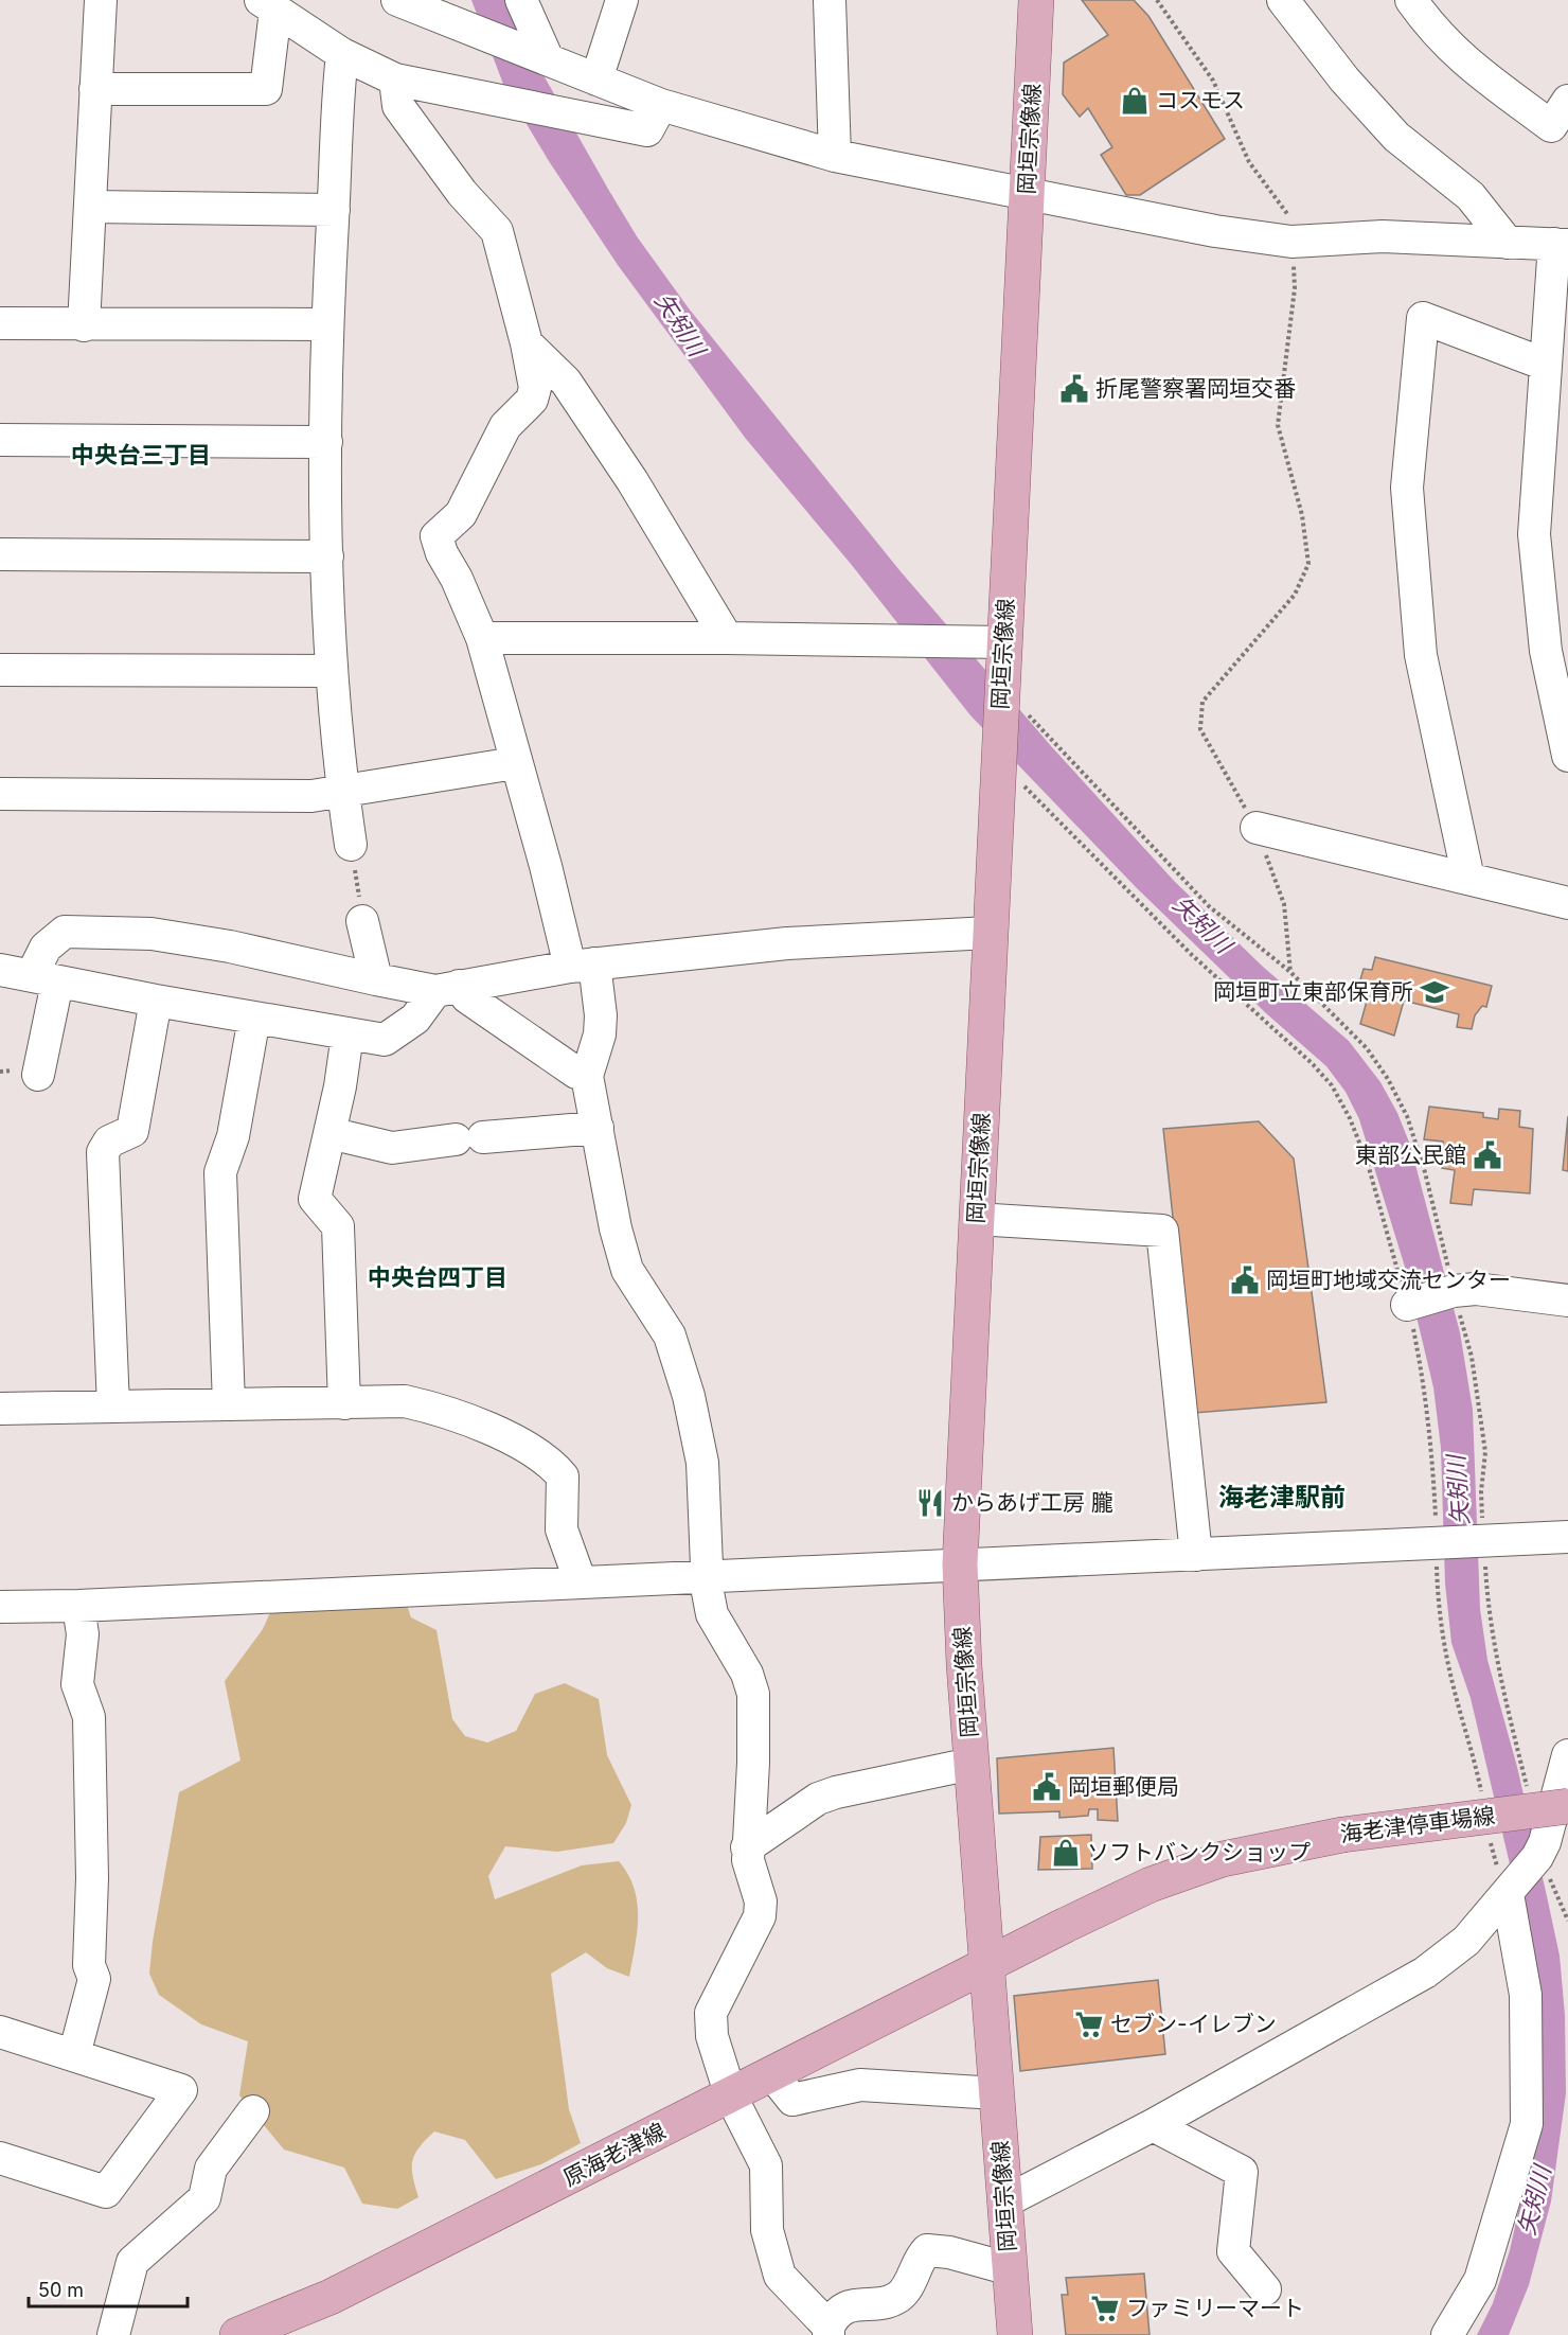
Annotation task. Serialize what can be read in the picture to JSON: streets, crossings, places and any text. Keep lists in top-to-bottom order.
{
  "streets": {
    "main road": ["岡垣宗像線", "海老津停車場線", "原海老津線"]
  },
  "crossings": [
    ["岡垣宗像線", "海老津停車場線"],
    ["岡垣宗像線", "原海老津線"],
    ["海老津停車場線", "原海老津線"]
  ],
  "districts": ["中央台三丁目", "中央台四丁目", "海老津駅前"],
  "water": ["矢矧川"],
  "places": {
    "shop": ["コスモス", "ソフトバンクショップ"],
    "public building": [
      "折尾警察署岡垣交番",
      "東部公民館",
      "岡垣町地域交流センター",
      "岡垣郵便局"
    ],
    "school or university": ["岡垣町立東部保育所"],
    "restaurant": ["からあげ工房 朧"],
    "supermarket": ["セブン-イレブン", "ファミリーマート"]
  },
  "scale_bar": "50 m"
}
